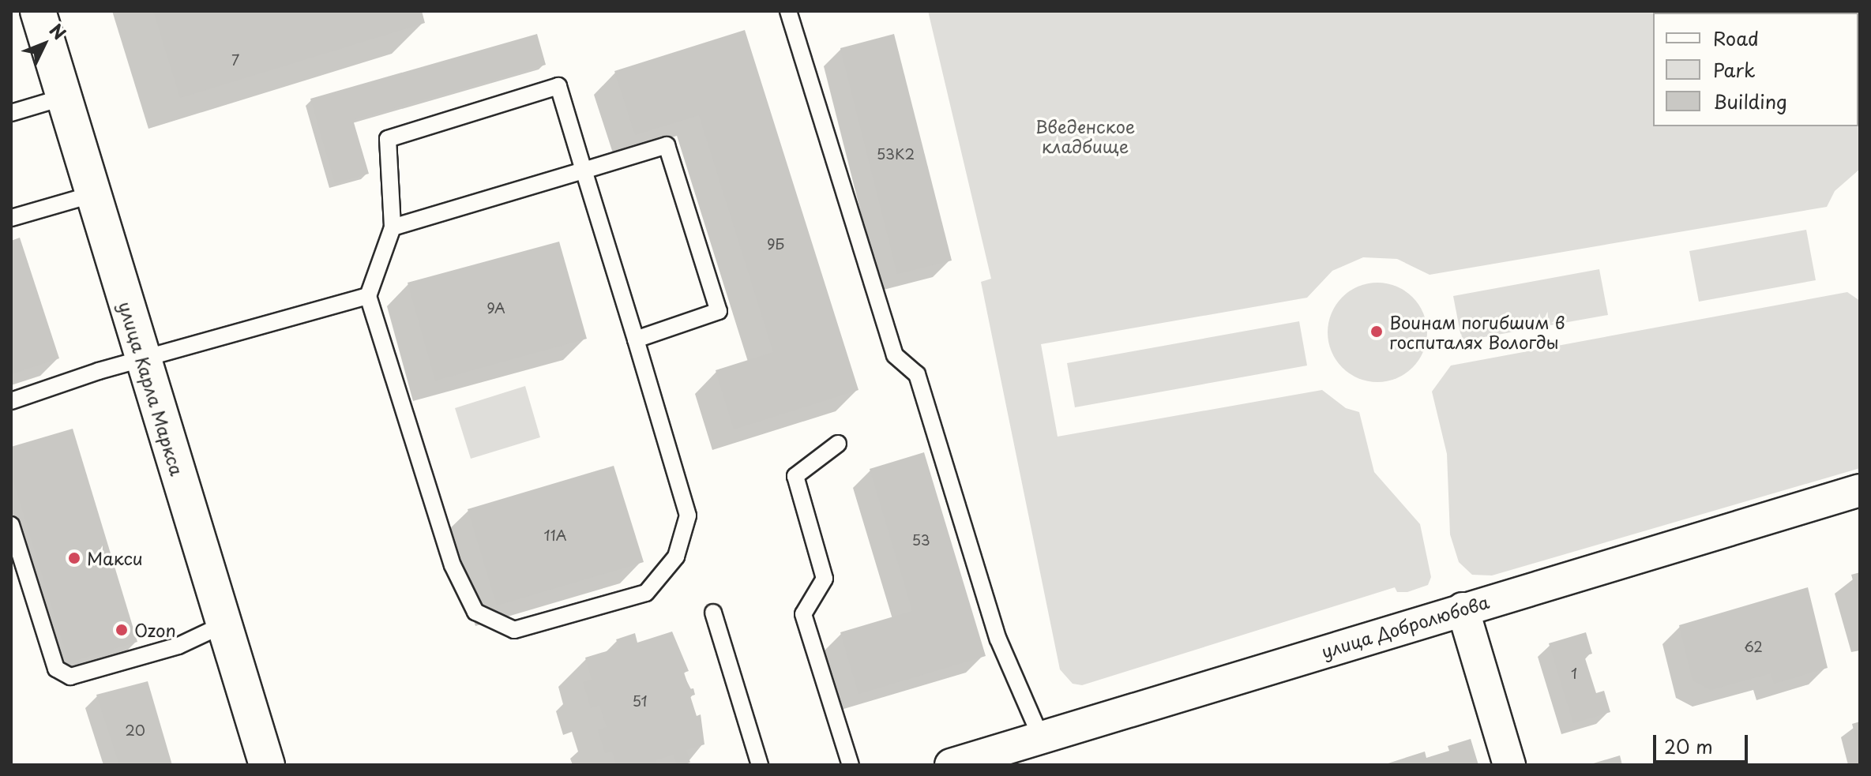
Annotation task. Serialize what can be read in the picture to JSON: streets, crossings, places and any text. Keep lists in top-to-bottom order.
{
  "streets": {
    "street": ["улица Карла Маркса", "улица Добролюбова"]
  },
  "parks": ["Введенское кладбище"],
  "places": ["Воинам погибшим в госпиталях Вологды", "Макси", "Ozon"],
  "house_numbers": [
    "7",
    "53К2",
    "9Б",
    "9А",
    "11А",
    "53",
    "62",
    "1",
    "51",
    "20"
  ],
  "legend": ["Road", "Park", "Building"],
  "scale_bar": "20 m",
  "north": "top right"
}
